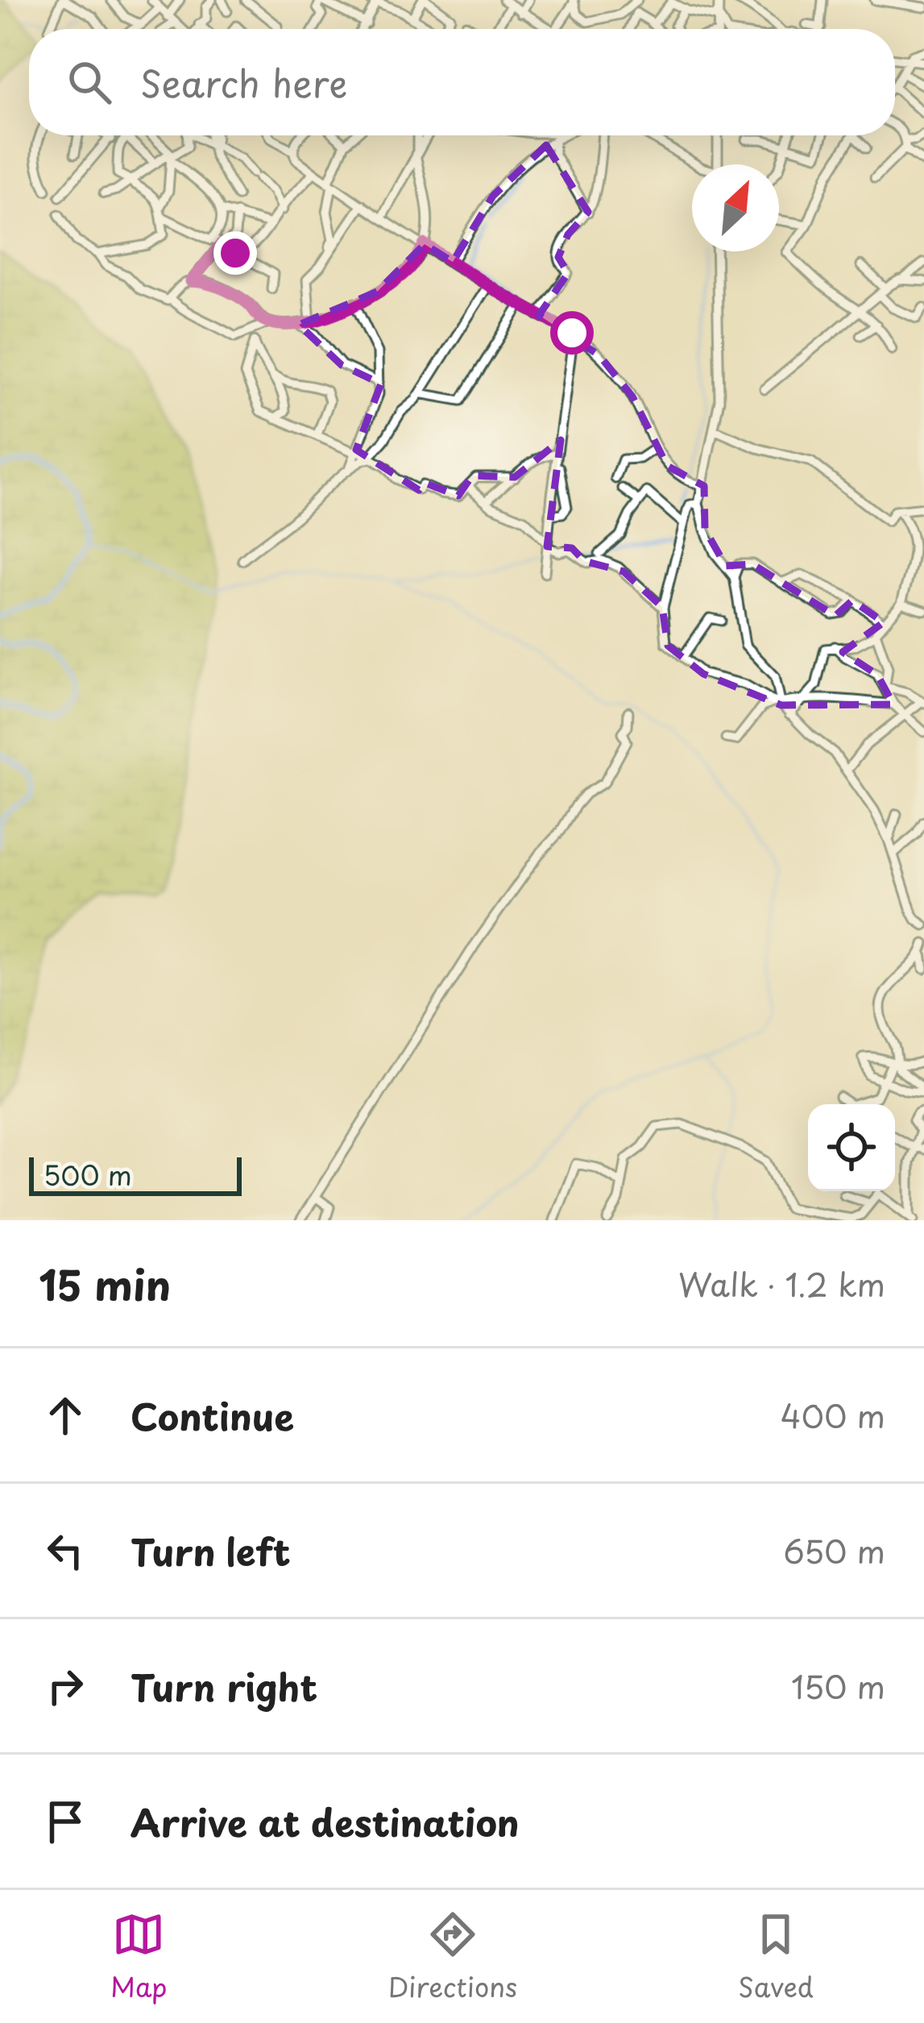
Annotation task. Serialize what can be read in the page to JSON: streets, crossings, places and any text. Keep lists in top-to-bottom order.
{
  "scale_bar": "500 m",
  "north": "top right",
  "page": {
    "search": "Search here",
    "scale": "500 m",
    "heading": ["15 min", "Walk · 1.2 km"],
    "list": [
      ["Continue", "400 m"],
      ["Turn left", "650 m"],
      ["Turn right", "150 m"],
      "Arrive at destination"
    ],
    "nav": ["Map", "Directions", "Saved"]
  }
}
